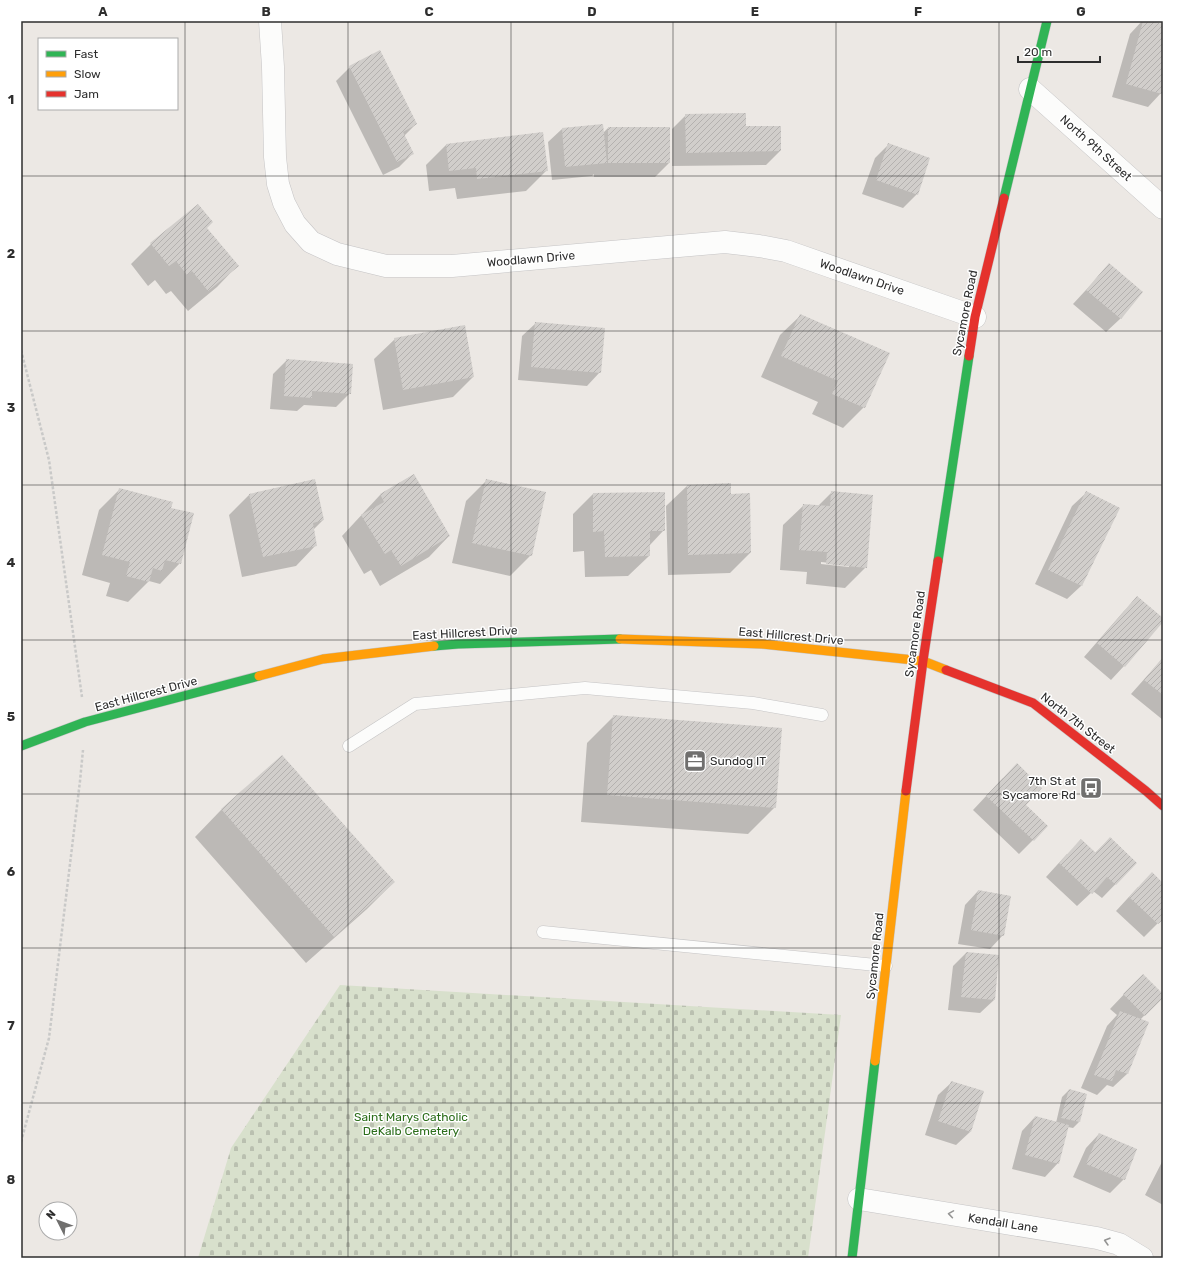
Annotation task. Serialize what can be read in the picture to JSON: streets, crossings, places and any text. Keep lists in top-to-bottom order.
{
  "streets": {
    "main road": ["Sycamore Road", "East Hillcrest Drive", "North 7th Street"],
    "street": ["North 9th Street", "Woodlawn Drive", "Kendall Lane"]
  },
  "crossings": [
    ["North 9th Street", "Sycamore Road"],
    ["Woodlawn Drive", "Sycamore Road"],
    ["Sycamore Road", "East Hillcrest Drive"],
    ["Sycamore Road", "North 7th Street"],
    ["Sycamore Road", "Kendall Lane"],
    ["East Hillcrest Drive", "North 7th Street"]
  ],
  "one_way": ["Kendall Lane"],
  "parks": ["Saint Marys Catholic DeKalb Cemetery"],
  "places": {
    "office": ["Sundog IT"],
    "bus stop": ["7th St at Sycamore Rd"]
  },
  "legend": ["Fast", "Slow", "Jam"],
  "scale_bar": "20 m",
  "north": "top left",
  "grid": {
    "columns": [
      "A",
      "B",
      "C",
      "D",
      "E",
      "F",
      "G"
    ],
    "rows": [
      "1",
      "2",
      "3",
      "4",
      "5",
      "6",
      "7",
      "8"
    ]
  }
}
